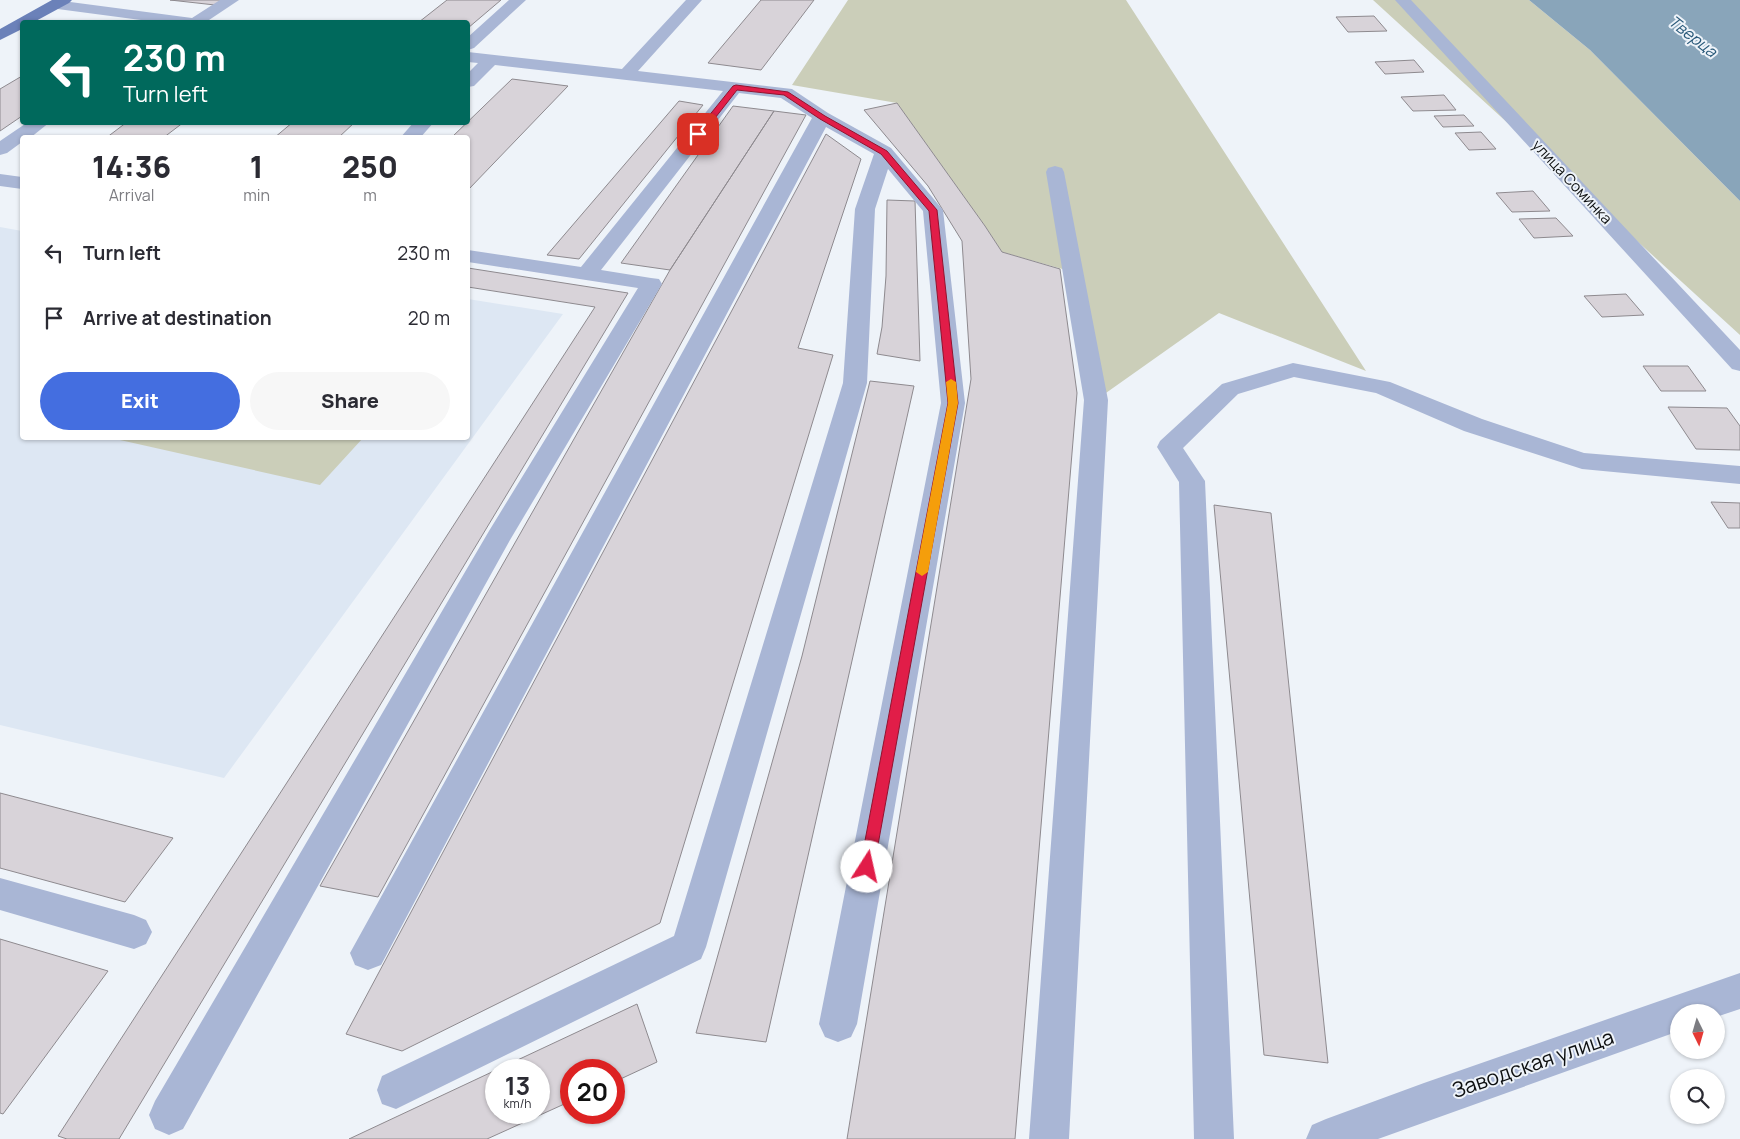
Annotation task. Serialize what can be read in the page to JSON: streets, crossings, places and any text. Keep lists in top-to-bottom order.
{
  "streets": {
    "street": ["улица Соминка", "Заводская улица"]
  },
  "water": ["Тверца"],
  "north": "bottom",
  "page": {
    "turn": ["230 m", "Turn left"],
    "eta": [
      "14:36",
      "Arrival",
      "1",
      "min",
      "250",
      "m"
    ],
    "list": [
      {
        "name": "Turn left",
        "value": "230 m"
      },
      {
        "name": "Arrive at destination",
        "value": "20 m"
      }
    ],
    "buttons": ["Exit", "Share"],
    "speed": "13 km/h",
    "limit": "20"
  }
}
